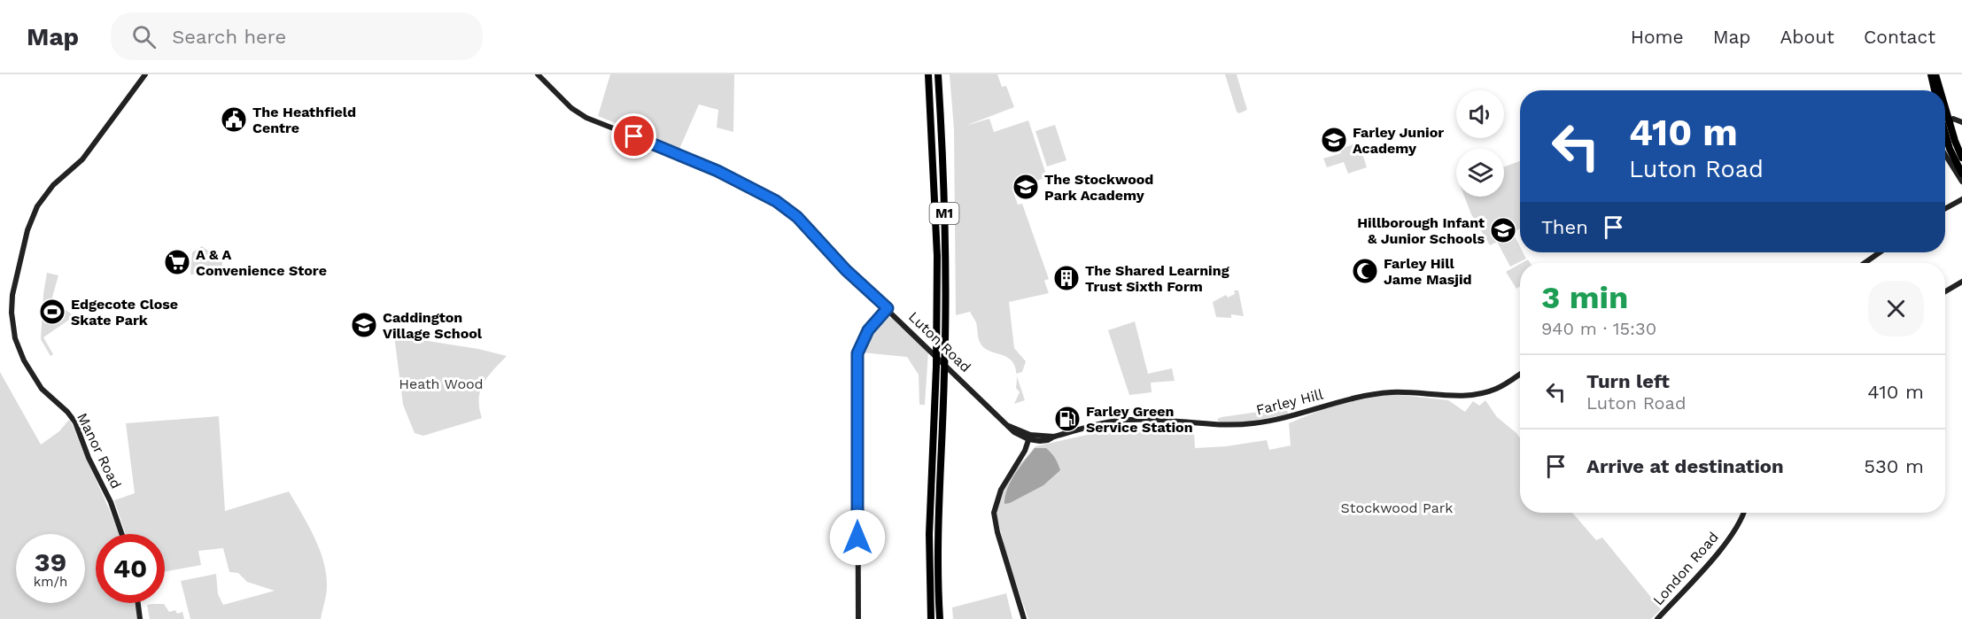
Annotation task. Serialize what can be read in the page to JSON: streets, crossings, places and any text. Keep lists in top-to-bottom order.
{
  "streets": {
    "highway": ["M1"],
    "street": [
      "Luton Road",
      "Farley Hill",
      "Manor Road",
      "London Road"
    ]
  },
  "crossings": [
    ["Luton Road", "Farley Hill"]
  ],
  "parks": ["Heath Wood", "Stockwood Park"],
  "places": {
    "public building": ["The Heathfield Centre"],
    "school or university": [
      "Farley Junior Academy",
      "The Stockwood Park Academy",
      "Hillborough Infant & Junior Schools",
      "Caddington Village School"
    ],
    "supermarket": ["A & A Convenience Store"],
    "mosque": ["Farley Hill Jame Masjid"],
    "building": ["The Shared Learning Trust Sixth Form"],
    "sports": ["Edgecote Close Skate Park"],
    "fuel station": ["Farley Green Service Station"]
  },
  "page": {
    "header": "Map",
    "search": "Search here",
    "nav": [
      "Home",
      "Map",
      "About",
      "Contact"
    ],
    "turn": ["410 m", "Luton Road"],
    "then": "Then",
    "heading": ["3 min", "940 m · 15:30"],
    "list": [
      {
        "name": "Turn left",
        "note": "Luton Road",
        "value": "410 m"
      },
      {
        "name": "Arrive at destination",
        "value": "530 m"
      }
    ],
    "speed": "39 km/h",
    "limit": "40"
  }
}
